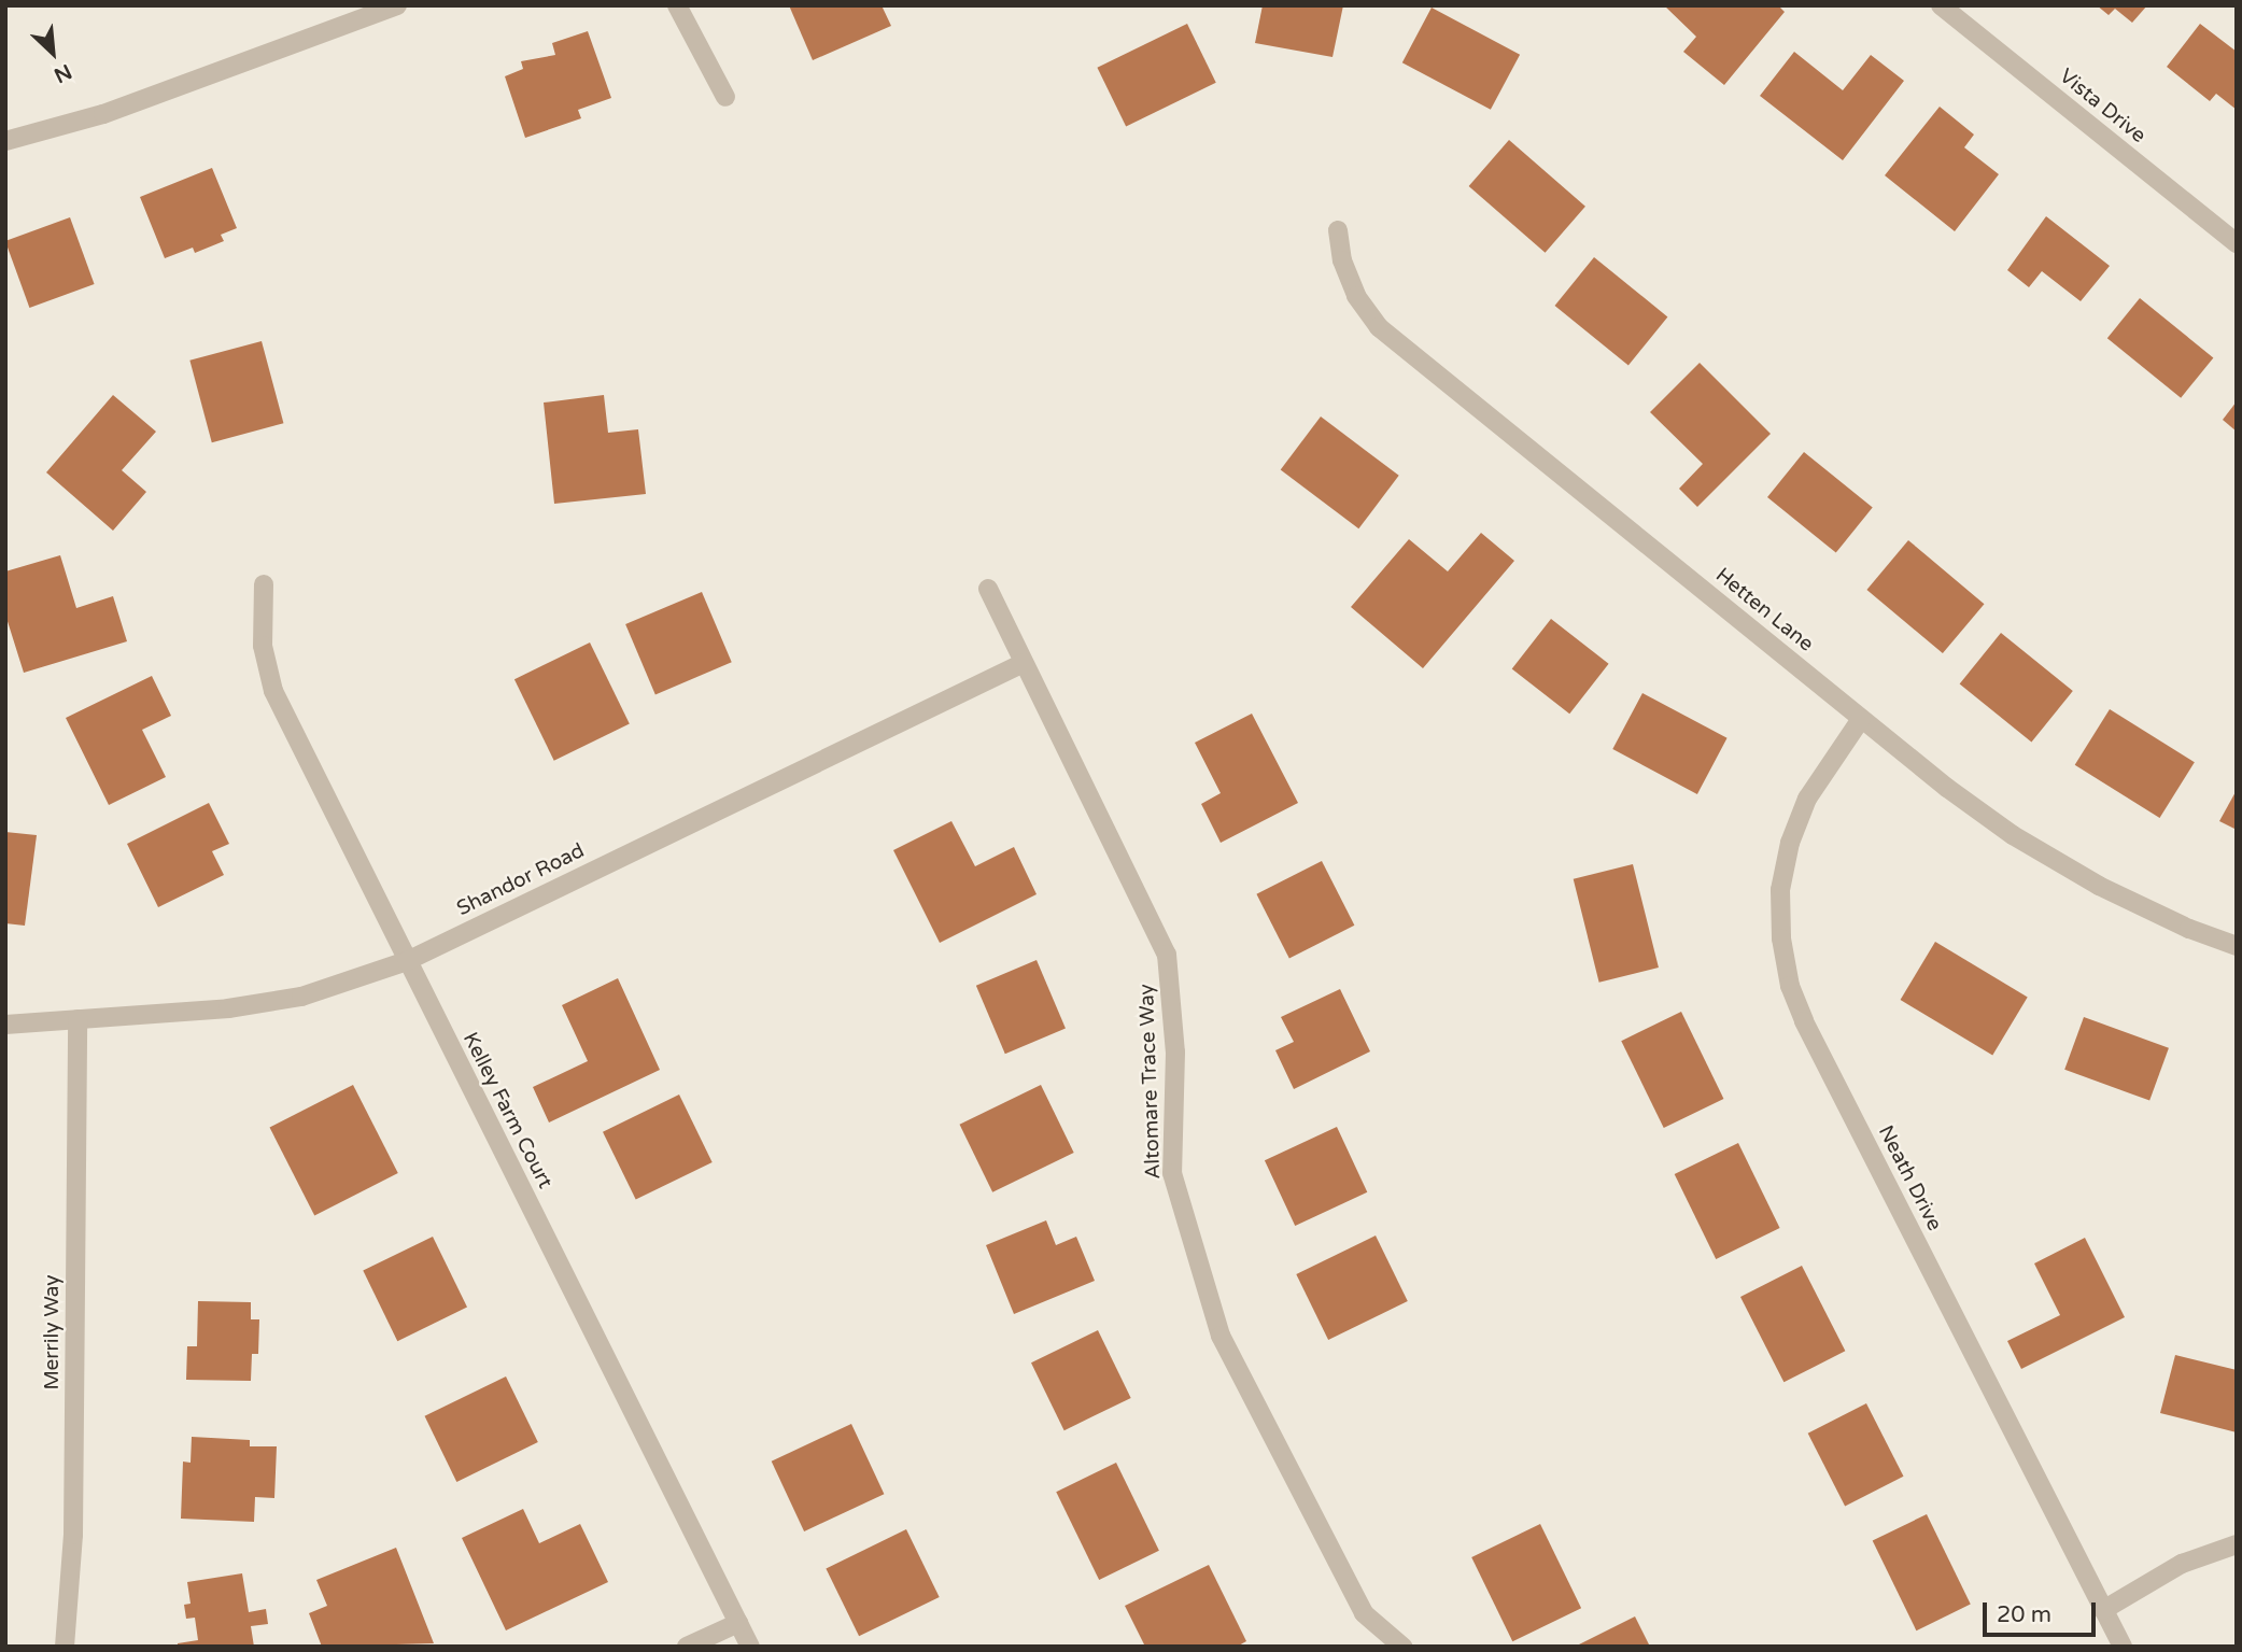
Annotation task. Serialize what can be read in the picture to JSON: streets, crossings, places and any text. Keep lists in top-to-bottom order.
{
  "streets": {
    "street": [
      "Vista Drive",
      "Hetten Lane",
      "Shandor Road",
      "Altomare Trace Way",
      "Kelley Farm Court",
      "Neath Drive",
      "Merrily Way"
    ]
  },
  "crossings": [
    ["Hetten Lane", "Neath Drive"],
    ["Shandor Road", "Altomare Trace Way"],
    ["Shandor Road", "Kelley Farm Court"],
    ["Shandor Road", "Merrily Way"]
  ],
  "scale_bar": "20 m",
  "north": "bottom right"
}
